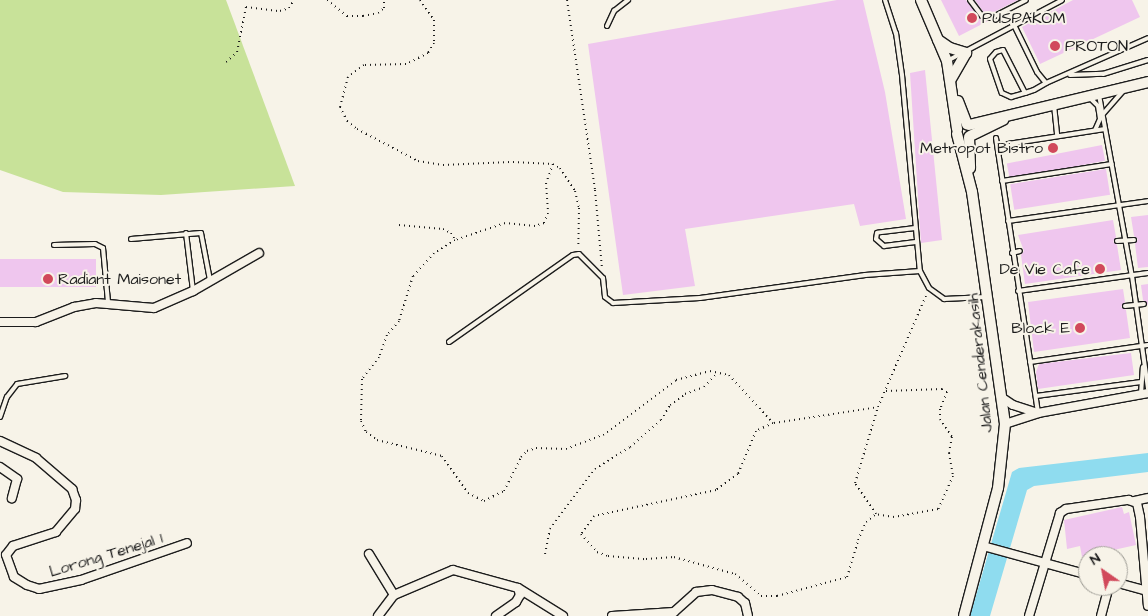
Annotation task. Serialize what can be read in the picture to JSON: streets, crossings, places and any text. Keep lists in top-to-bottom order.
{
  "streets": {
    "street": ["Jalan Cenderakasih", "Lorong Tenejal 1"]
  },
  "places": [
    "PUSPAKOM",
    "PROTON",
    "Metropot Bistro",
    "De Vie Cafe",
    "Radiant Maisonet",
    "Block E"
  ],
  "north": "top left"
}
